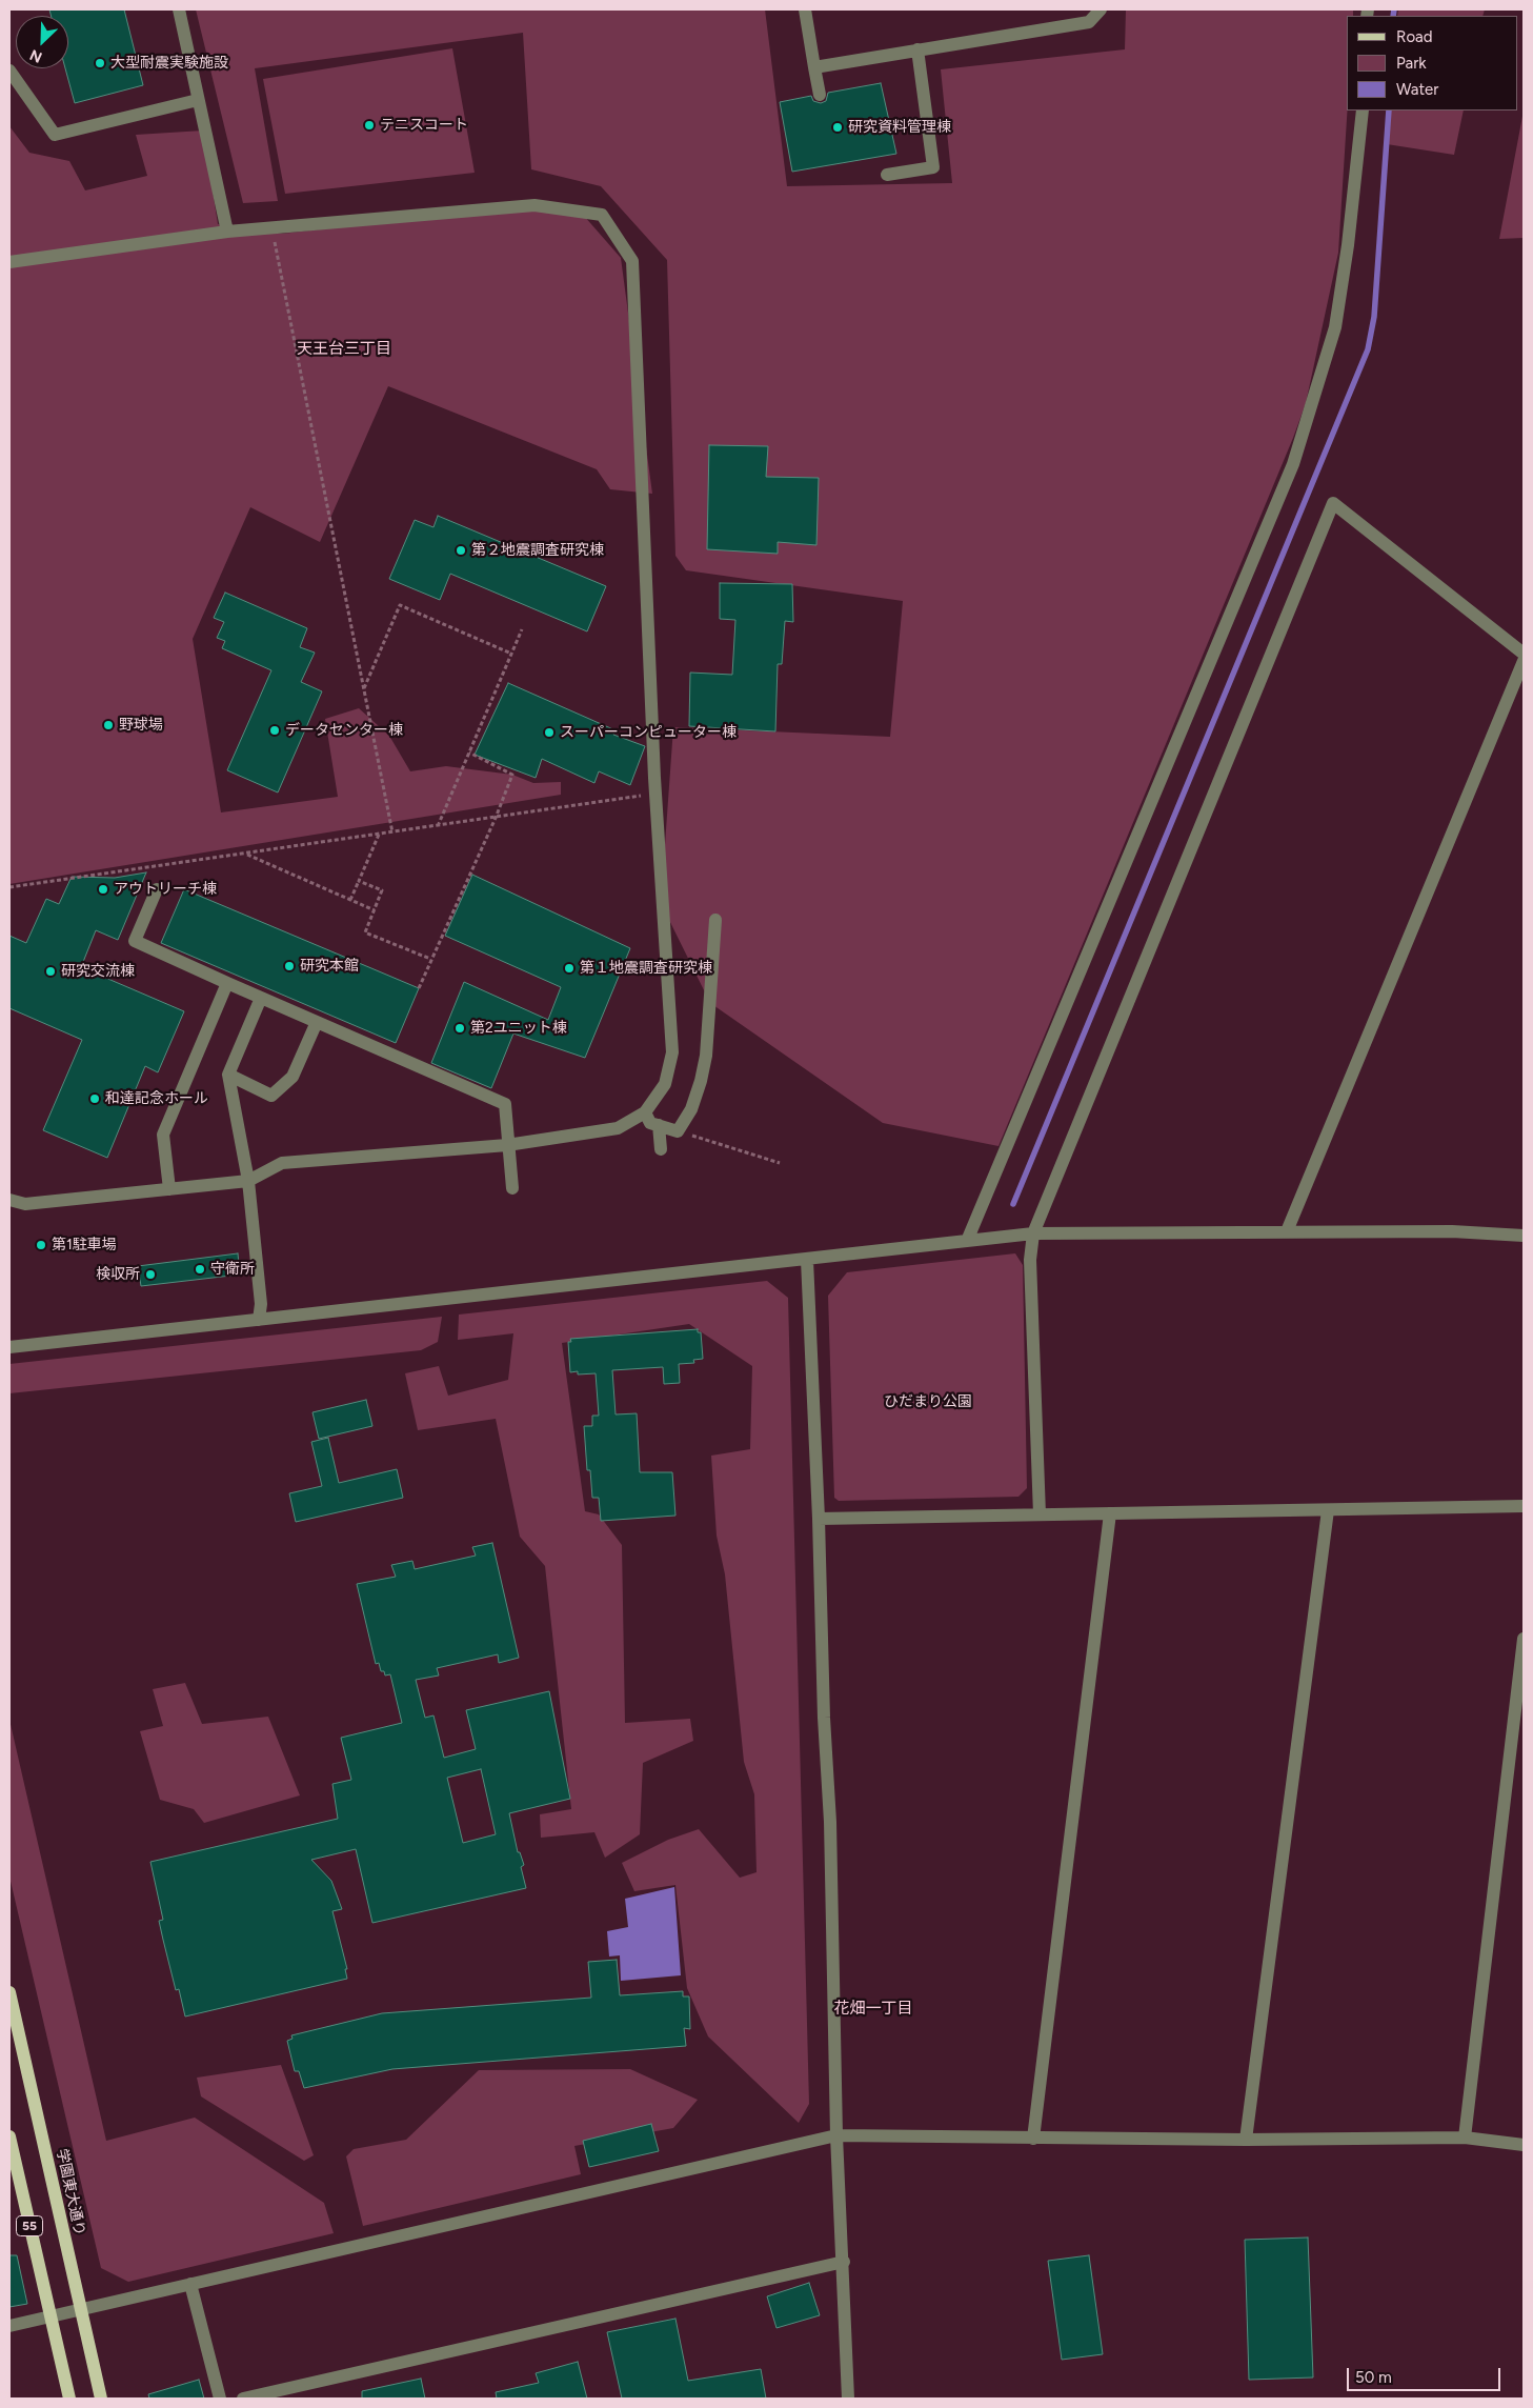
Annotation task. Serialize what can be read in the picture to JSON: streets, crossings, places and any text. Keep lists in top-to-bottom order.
{
  "streets": {
    "main road": ["学園東大通り", "55"]
  },
  "districts": ["天王台三丁目", "花畑一丁目"],
  "parks": ["ひだまり公園"],
  "places": [
    "大型耐震実験施設",
    "テニスコート",
    "研究資料管理棟",
    "第２地震調査研究棟",
    "野球場",
    "データセンター棟",
    "スーパーコンピューター棟",
    "アウトリーチ棟",
    "研究本館",
    "第１地震調査研究棟",
    "研究交流棟",
    "第2ユニット棟",
    "和達記念ホール",
    "第1駐車場",
    "守衛所",
    "検収所"
  ],
  "legend": ["Road", "Park", "Water"],
  "scale_bar": "50 m",
  "north": "bottom left"
}
